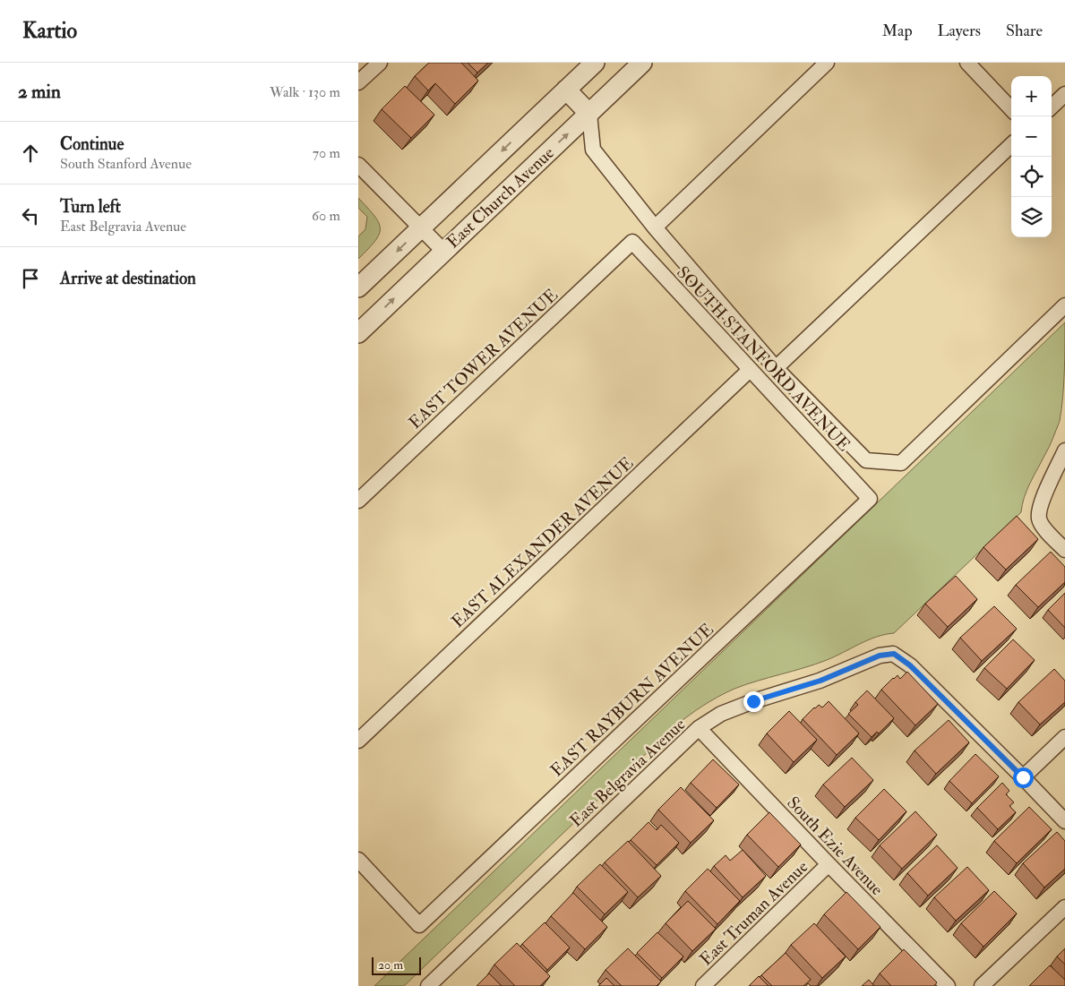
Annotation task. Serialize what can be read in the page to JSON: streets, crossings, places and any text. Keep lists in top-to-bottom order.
{
  "streets": {
    "street": [
      "East Church Avenue",
      "EAST TOWER AVENUE",
      "SOUTH STANFORD AVENUE",
      "EAST ALEXANDER AVENUE",
      "EAST RAYBURN AVENUE",
      "East Belgravia Avenue",
      "South Ezie Avenue",
      "East Truman Avenue"
    ]
  },
  "crossings": [
    ["EAST TOWER AVENUE", "SOUTH STANFORD AVENUE"],
    ["SOUTH STANFORD AVENUE", "EAST ALEXANDER AVENUE"],
    ["SOUTH STANFORD AVENUE", "EAST RAYBURN AVENUE"],
    ["East Belgravia Avenue", "South Ezie Avenue"],
    ["South Ezie Avenue", "East Truman Avenue"]
  ],
  "scale_bar": "20 m",
  "page": {
    "header": "Kartio",
    "nav": ["Map", "Layers", "Share"],
    "heading": ["2 min", "Walk · 130 m"],
    "map_buttons": ["+", "−"],
    "list": [
      ["Continue", "South Stanford Avenue", "70 m"],
      ["Turn left", "East Belgravia Avenue", "60 m"],
      "Arrive at destination"
    ],
    "scale": "20 m"
  }
}
